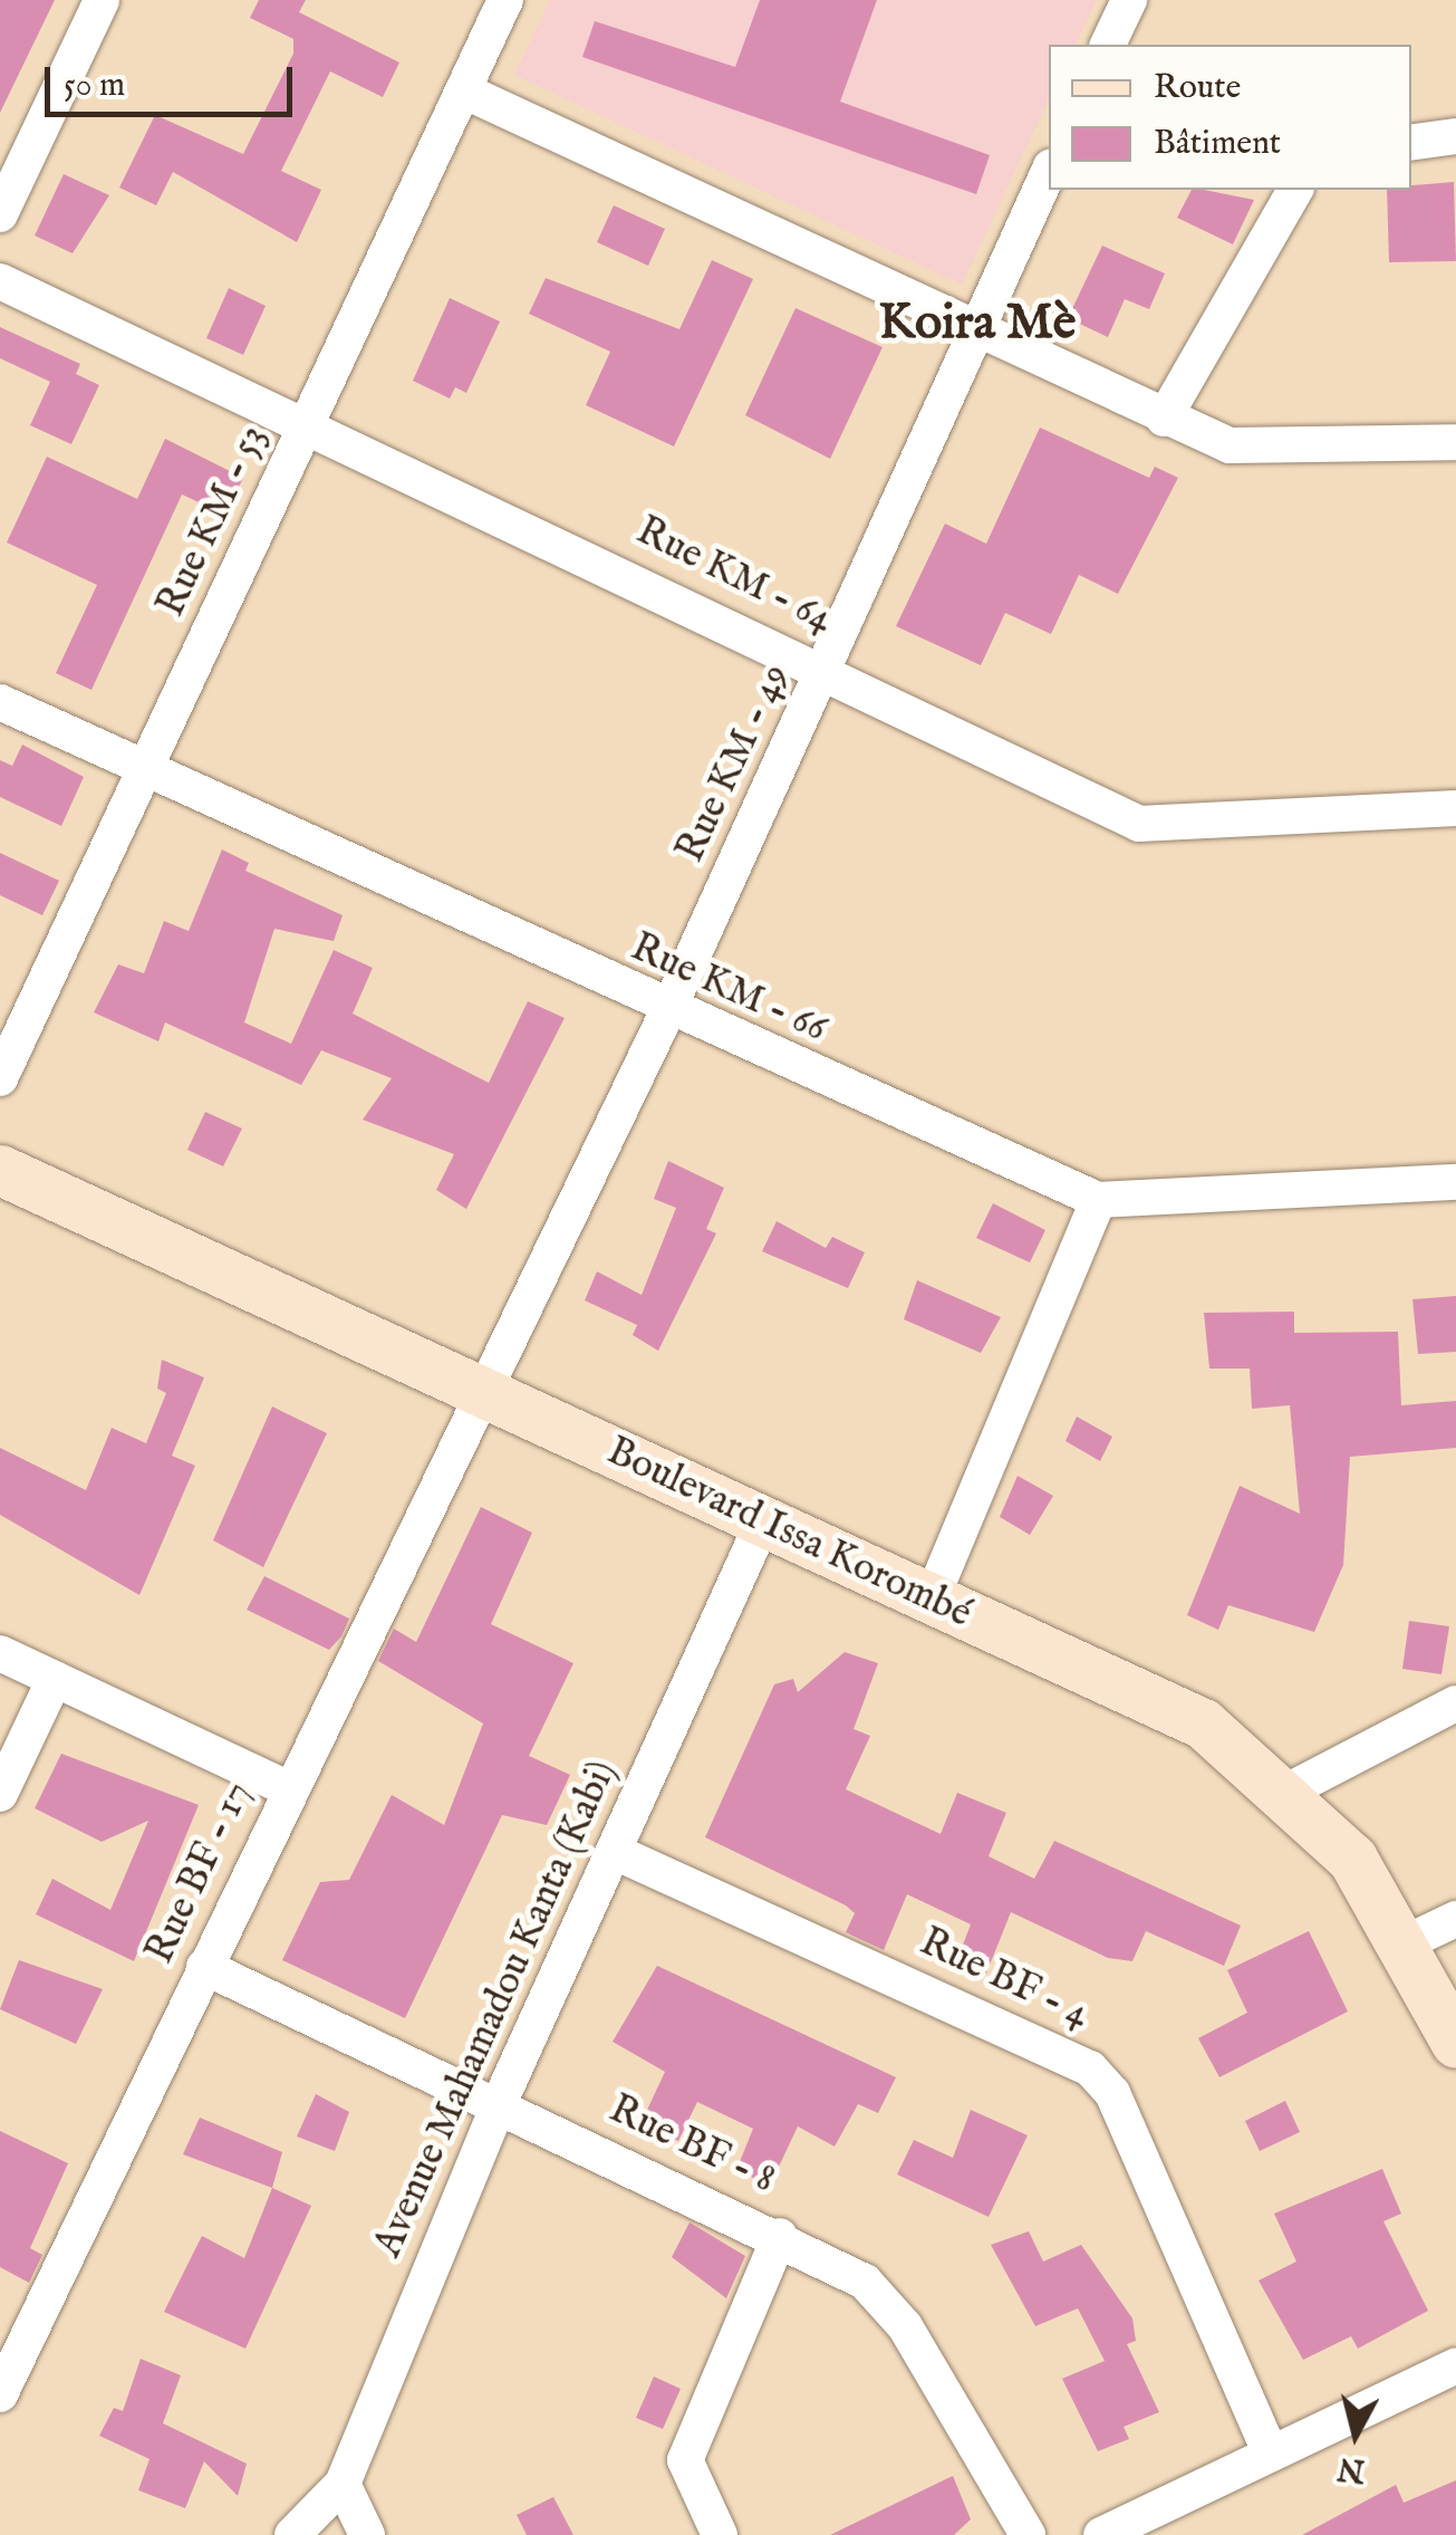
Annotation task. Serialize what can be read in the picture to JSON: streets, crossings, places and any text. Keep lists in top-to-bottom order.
{
  "streets": {
    "street": [
      "Rue KM - 53",
      "Rue KM - 64",
      "Rue KM - 49",
      "Rue KM - 66",
      "Boulevard Issa Korombé",
      "Rue BF - 17",
      "Rue BF - 4",
      "Avenue Mahamadou Kanta (Kabi)",
      "Rue BF - 8"
    ]
  },
  "crossings": [
    ["Rue KM - 53", "Rue KM - 64"],
    ["Rue KM - 53", "Rue KM - 66"],
    ["Rue KM - 64", "Rue KM - 49"],
    ["Rue KM - 49", "Rue KM - 66"],
    ["Rue KM - 49", "Boulevard Issa Korombé"],
    ["Rue KM - 49", "Rue BF - 17"],
    ["Boulevard Issa Korombé", "Rue BF - 17"],
    ["Boulevard Issa Korombé", "Avenue Mahamadou Kanta (Kabi)"],
    ["Rue BF - 17", "Rue BF - 8"],
    ["Rue BF - 4", "Avenue Mahamadou Kanta (Kabi)"],
    ["Avenue Mahamadou Kanta (Kabi)", "Rue BF - 8"]
  ],
  "districts": ["Koira Mè"],
  "legend": ["Route", "Bâtiment"],
  "scale_bar": "50 m",
  "north": "bottom"
}
